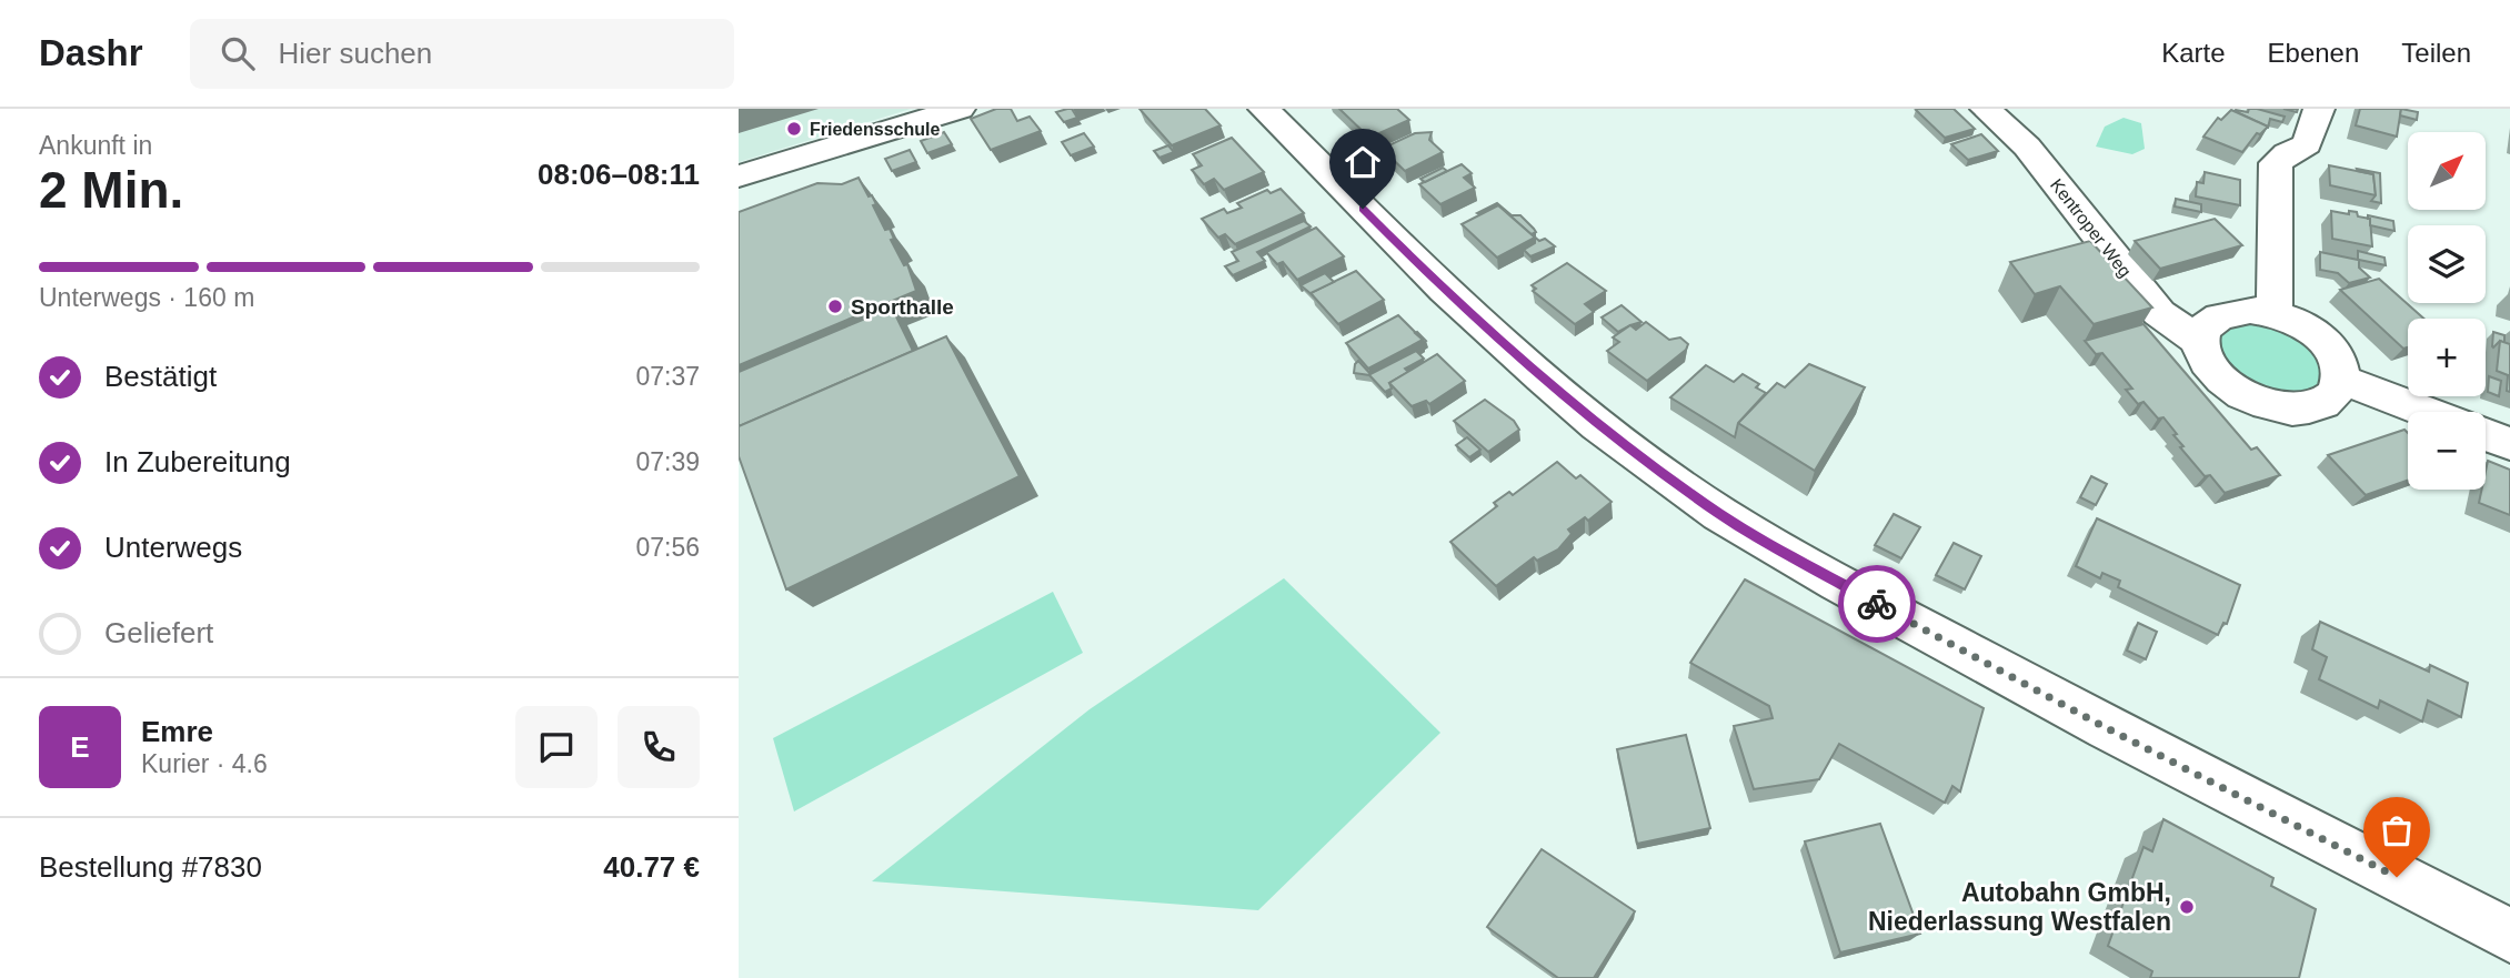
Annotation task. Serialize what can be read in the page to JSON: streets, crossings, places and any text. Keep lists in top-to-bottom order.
{
  "streets": {
    "street": ["Kentroper Weg"]
  },
  "places": ["Friedensschule", "Sporthalle", "Autobahn GmbH, Niederlassung Westfalen"],
  "north": "top right",
  "page": {
    "header": "Dashr",
    "search": "Hier suchen",
    "nav": ["Karte", "Ebenen", "Teilen"],
    "heading": ["2 Min.", "Ankunft in", "08:06–08:11"],
    "panel": [
      "Emre",
      "Kurier · 4.6",
      "Bestellung #7830",
      "40.77 €"
    ],
    "map_buttons": ["+", "−"],
    "bar": "Unterwegs · 160 m",
    "list": [
      ["Bestätigt", "07:37"],
      ["In Zubereitung", "07:39"],
      ["Unterwegs", "07:56"],
      "Geliefert"
    ],
    "round": "E"
  }
}
